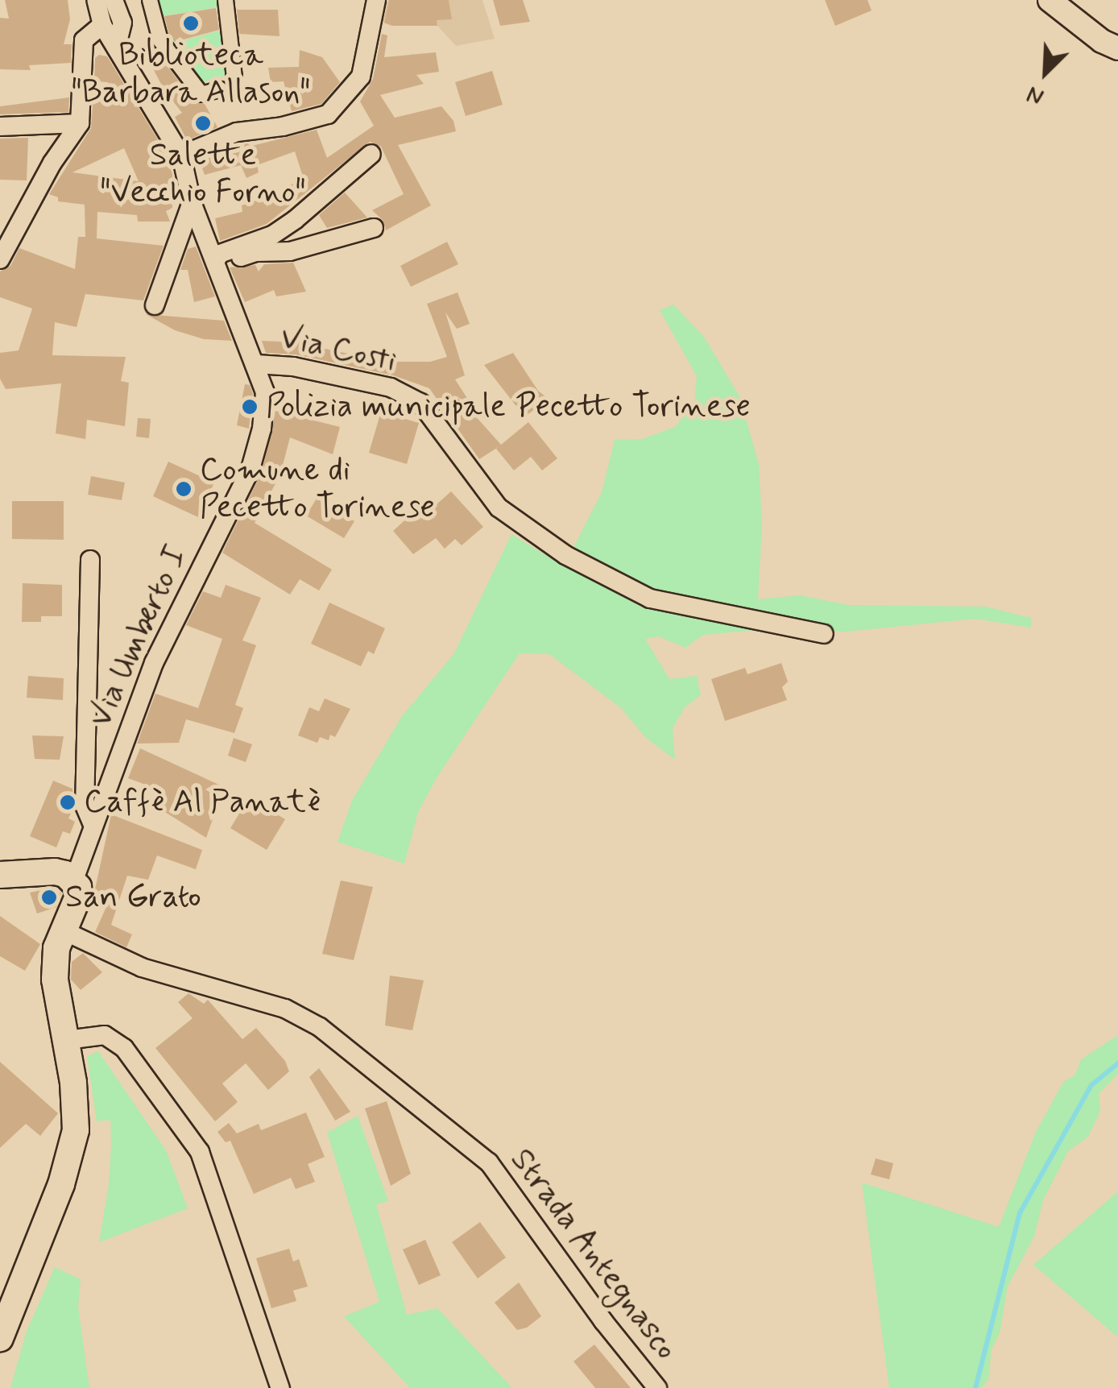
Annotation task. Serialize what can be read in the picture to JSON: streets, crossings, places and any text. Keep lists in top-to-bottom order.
{
  "streets": {
    "street": ["Via Costi", "Via Umberto I", "Strada Antegnasco"]
  },
  "crossings": [
    ["Via Costi", "Via Umberto I"]
  ],
  "places": [
    "Biblioteca \"Barbara Allason\"",
    "Salette \"Vecchio Forno\"",
    "Polizia municipale Pecetto Torinese",
    "Comune di Pecetto Torinese",
    "Caffè Al Panatè",
    "San Grato"
  ],
  "north": "bottom left"
}
